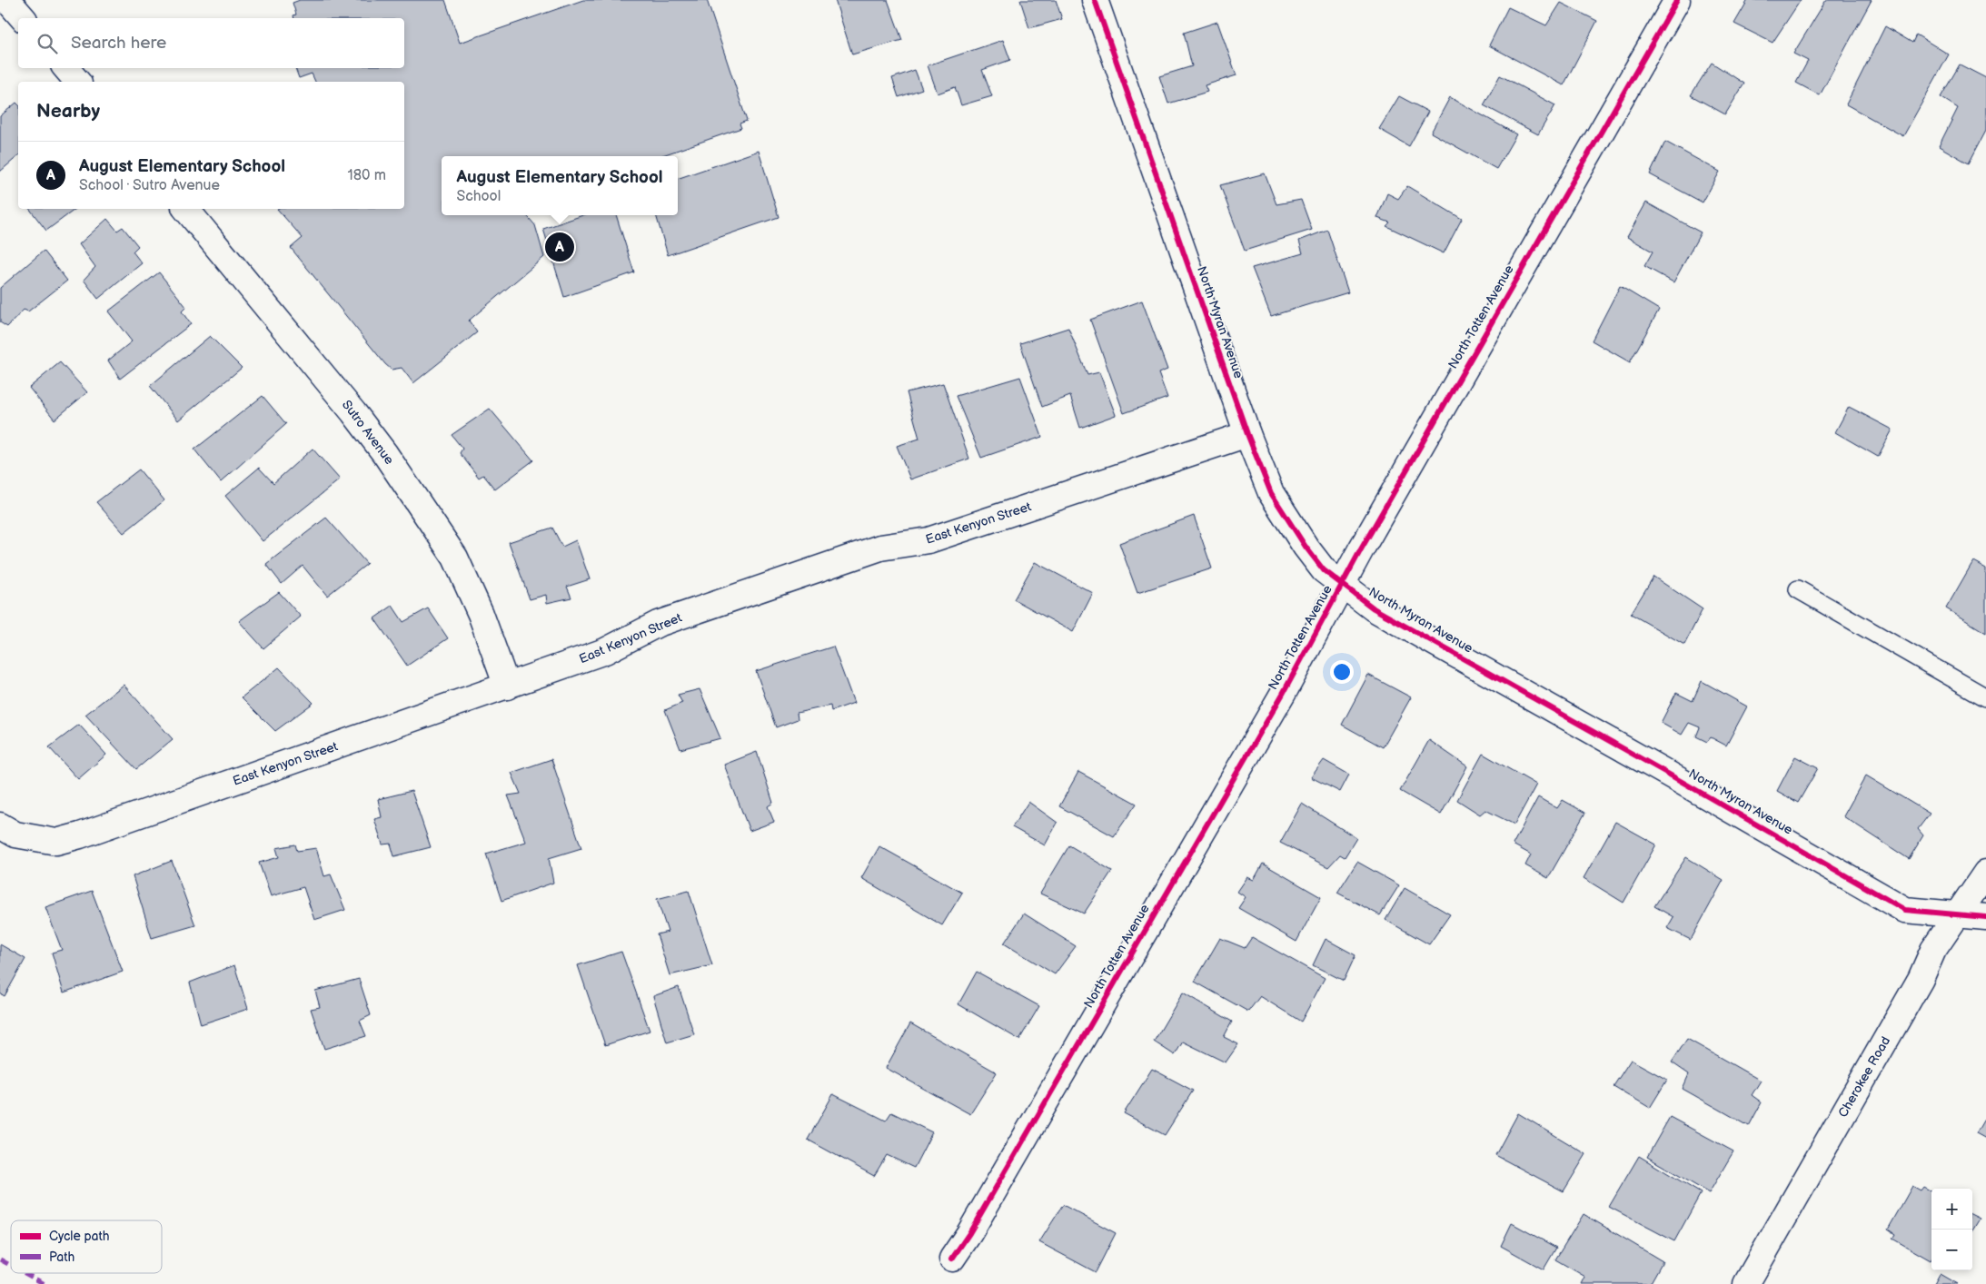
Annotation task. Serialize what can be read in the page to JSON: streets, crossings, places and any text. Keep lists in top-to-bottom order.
{
  "streets": {
    "street": [
      "North Totten Avenue",
      "North Myran Avenue",
      "Sutro Avenue",
      "East Kenyon Street",
      "Cherokee Road"
    ]
  },
  "crossings": [
    ["North Totten Avenue", "North Myran Avenue"],
    ["North Myran Avenue", "East Kenyon Street"],
    ["North Myran Avenue", "Cherokee Road"],
    ["Sutro Avenue", "East Kenyon Street"]
  ],
  "legend": ["Cycle path", "Path"],
  "page": {
    "search": "Search here",
    "heading": "Nearby",
    "list": [
      {
        "mark": "A",
        "name": "August Elementary School",
        "note": "School · Sutro Avenue",
        "value": "180 m"
      }
    ],
    "popup": ["August Elementary School", "School"],
    "pins": "A",
    "map_buttons": ["+", "−"]
  }
}
